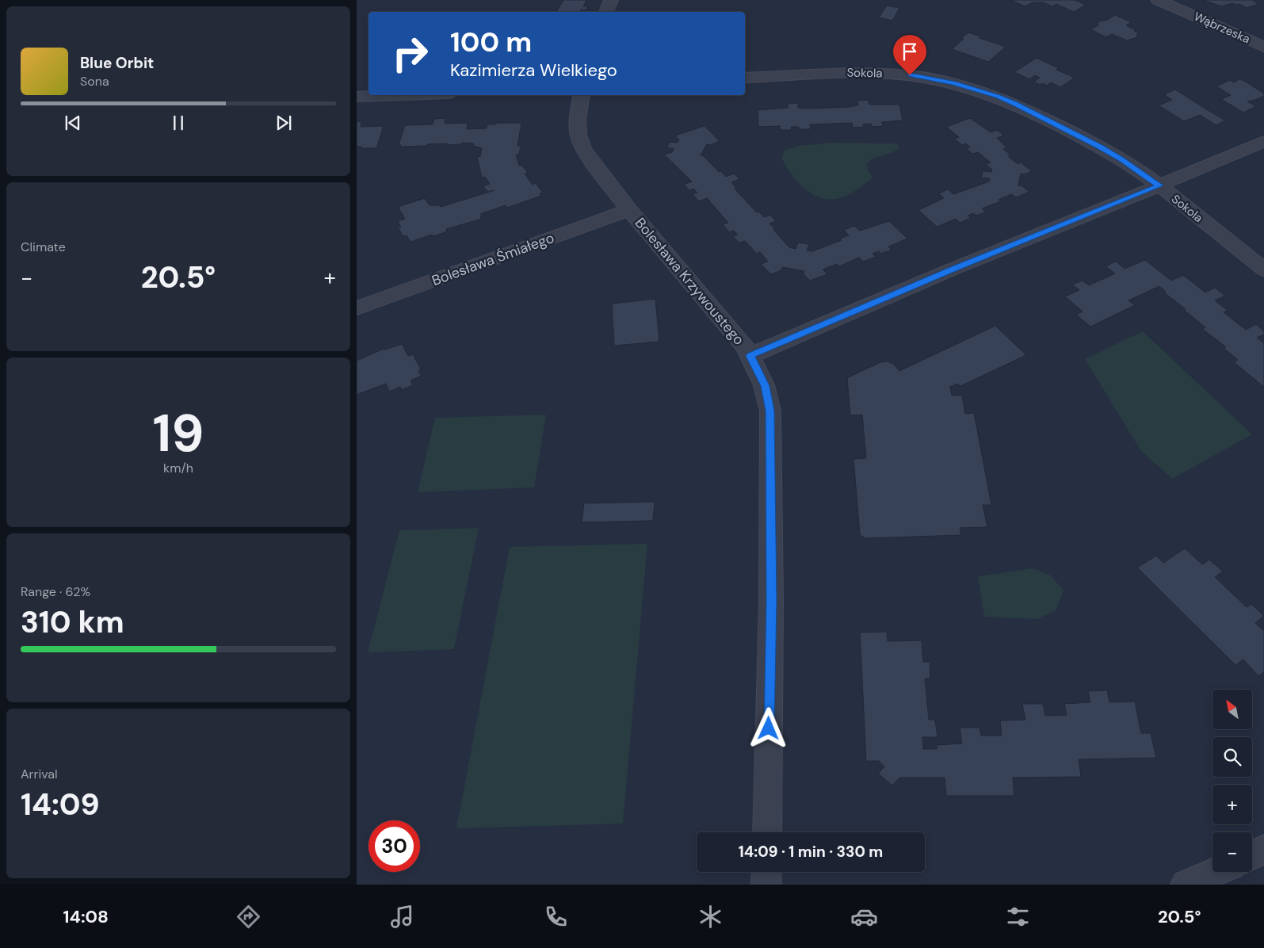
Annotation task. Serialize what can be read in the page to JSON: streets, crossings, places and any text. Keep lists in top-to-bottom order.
{
  "streets": {
    "street": [
      "Wąbrzeska",
      "Sokola",
      "Bolesława Śmiałego",
      "Bolesława Krzywoustego"
    ]
  },
  "crossings": [
    ["Bolesława Śmiałego", "Bolesława Krzywoustego"]
  ],
  "north": "top left",
  "page": {
    "turn": ["100 m", "Kazimierza Wielkiego"],
    "song": ["Blue Orbit", "Sona"],
    "tile": [
      "Climate",
      ["19", "km/h"],
      ["Range · 62%", "310 km"],
      ["Arrival", "14:09"]
    ],
    "heat": ["−", "20.5°", "+"],
    "map_buttons": ["+", "−"],
    "limit": "30",
    "trip": "14:09 · 1 min · 330 m",
    "tabs": ["14:08", "20.5°"]
  }
}
